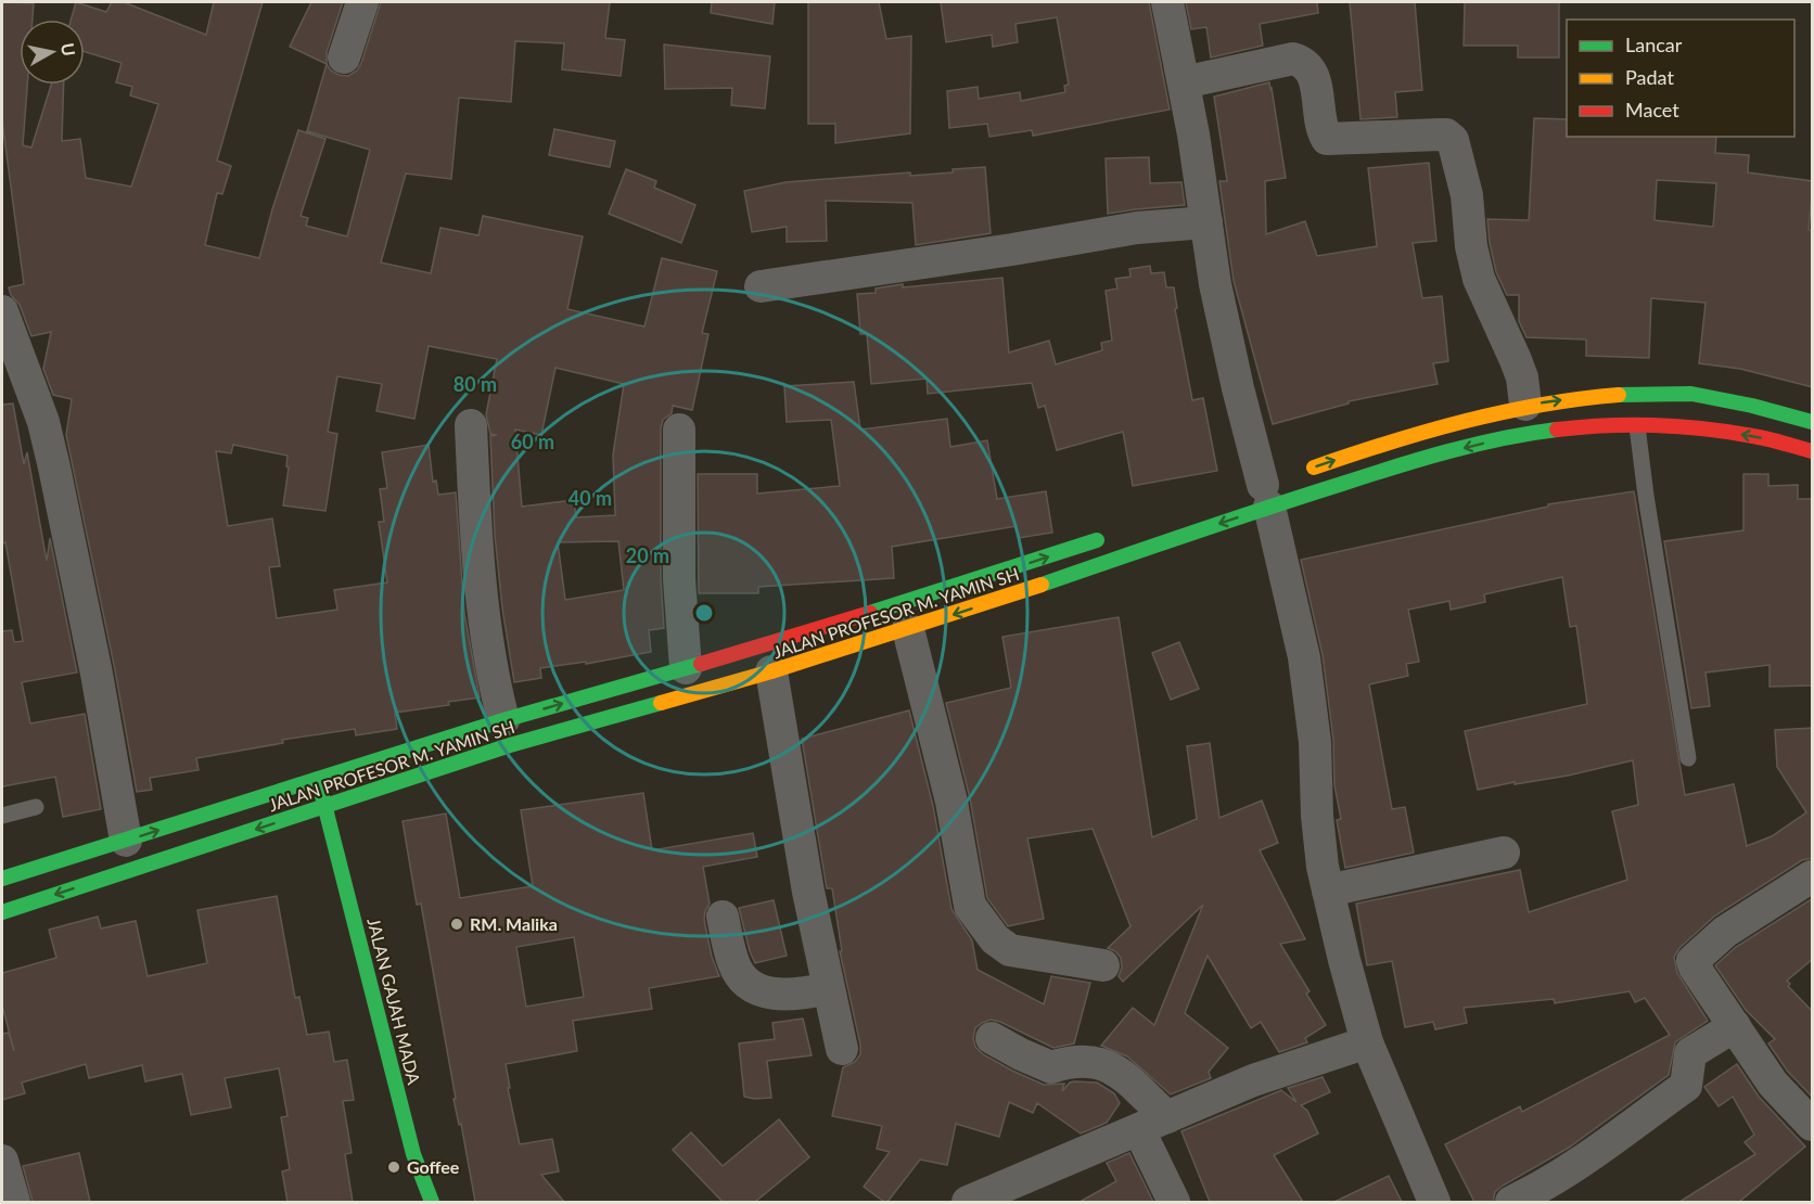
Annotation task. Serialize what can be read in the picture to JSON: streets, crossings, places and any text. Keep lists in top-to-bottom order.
{
  "streets": {
    "main road": ["JALAN PROFESOR M. YAMIN SH", "JALAN GAJAH MADA"]
  },
  "crossings": [
    ["JALAN PROFESOR M. YAMIN SH", "JALAN GAJAH MADA"]
  ],
  "places": ["RM. Malika", "Goffee"],
  "legend": ["Lancar", "Padat", "Macet"],
  "north": "right",
  "rings": [
    "80 m",
    "60 m",
    "40 m",
    "20 m"
  ]
}
